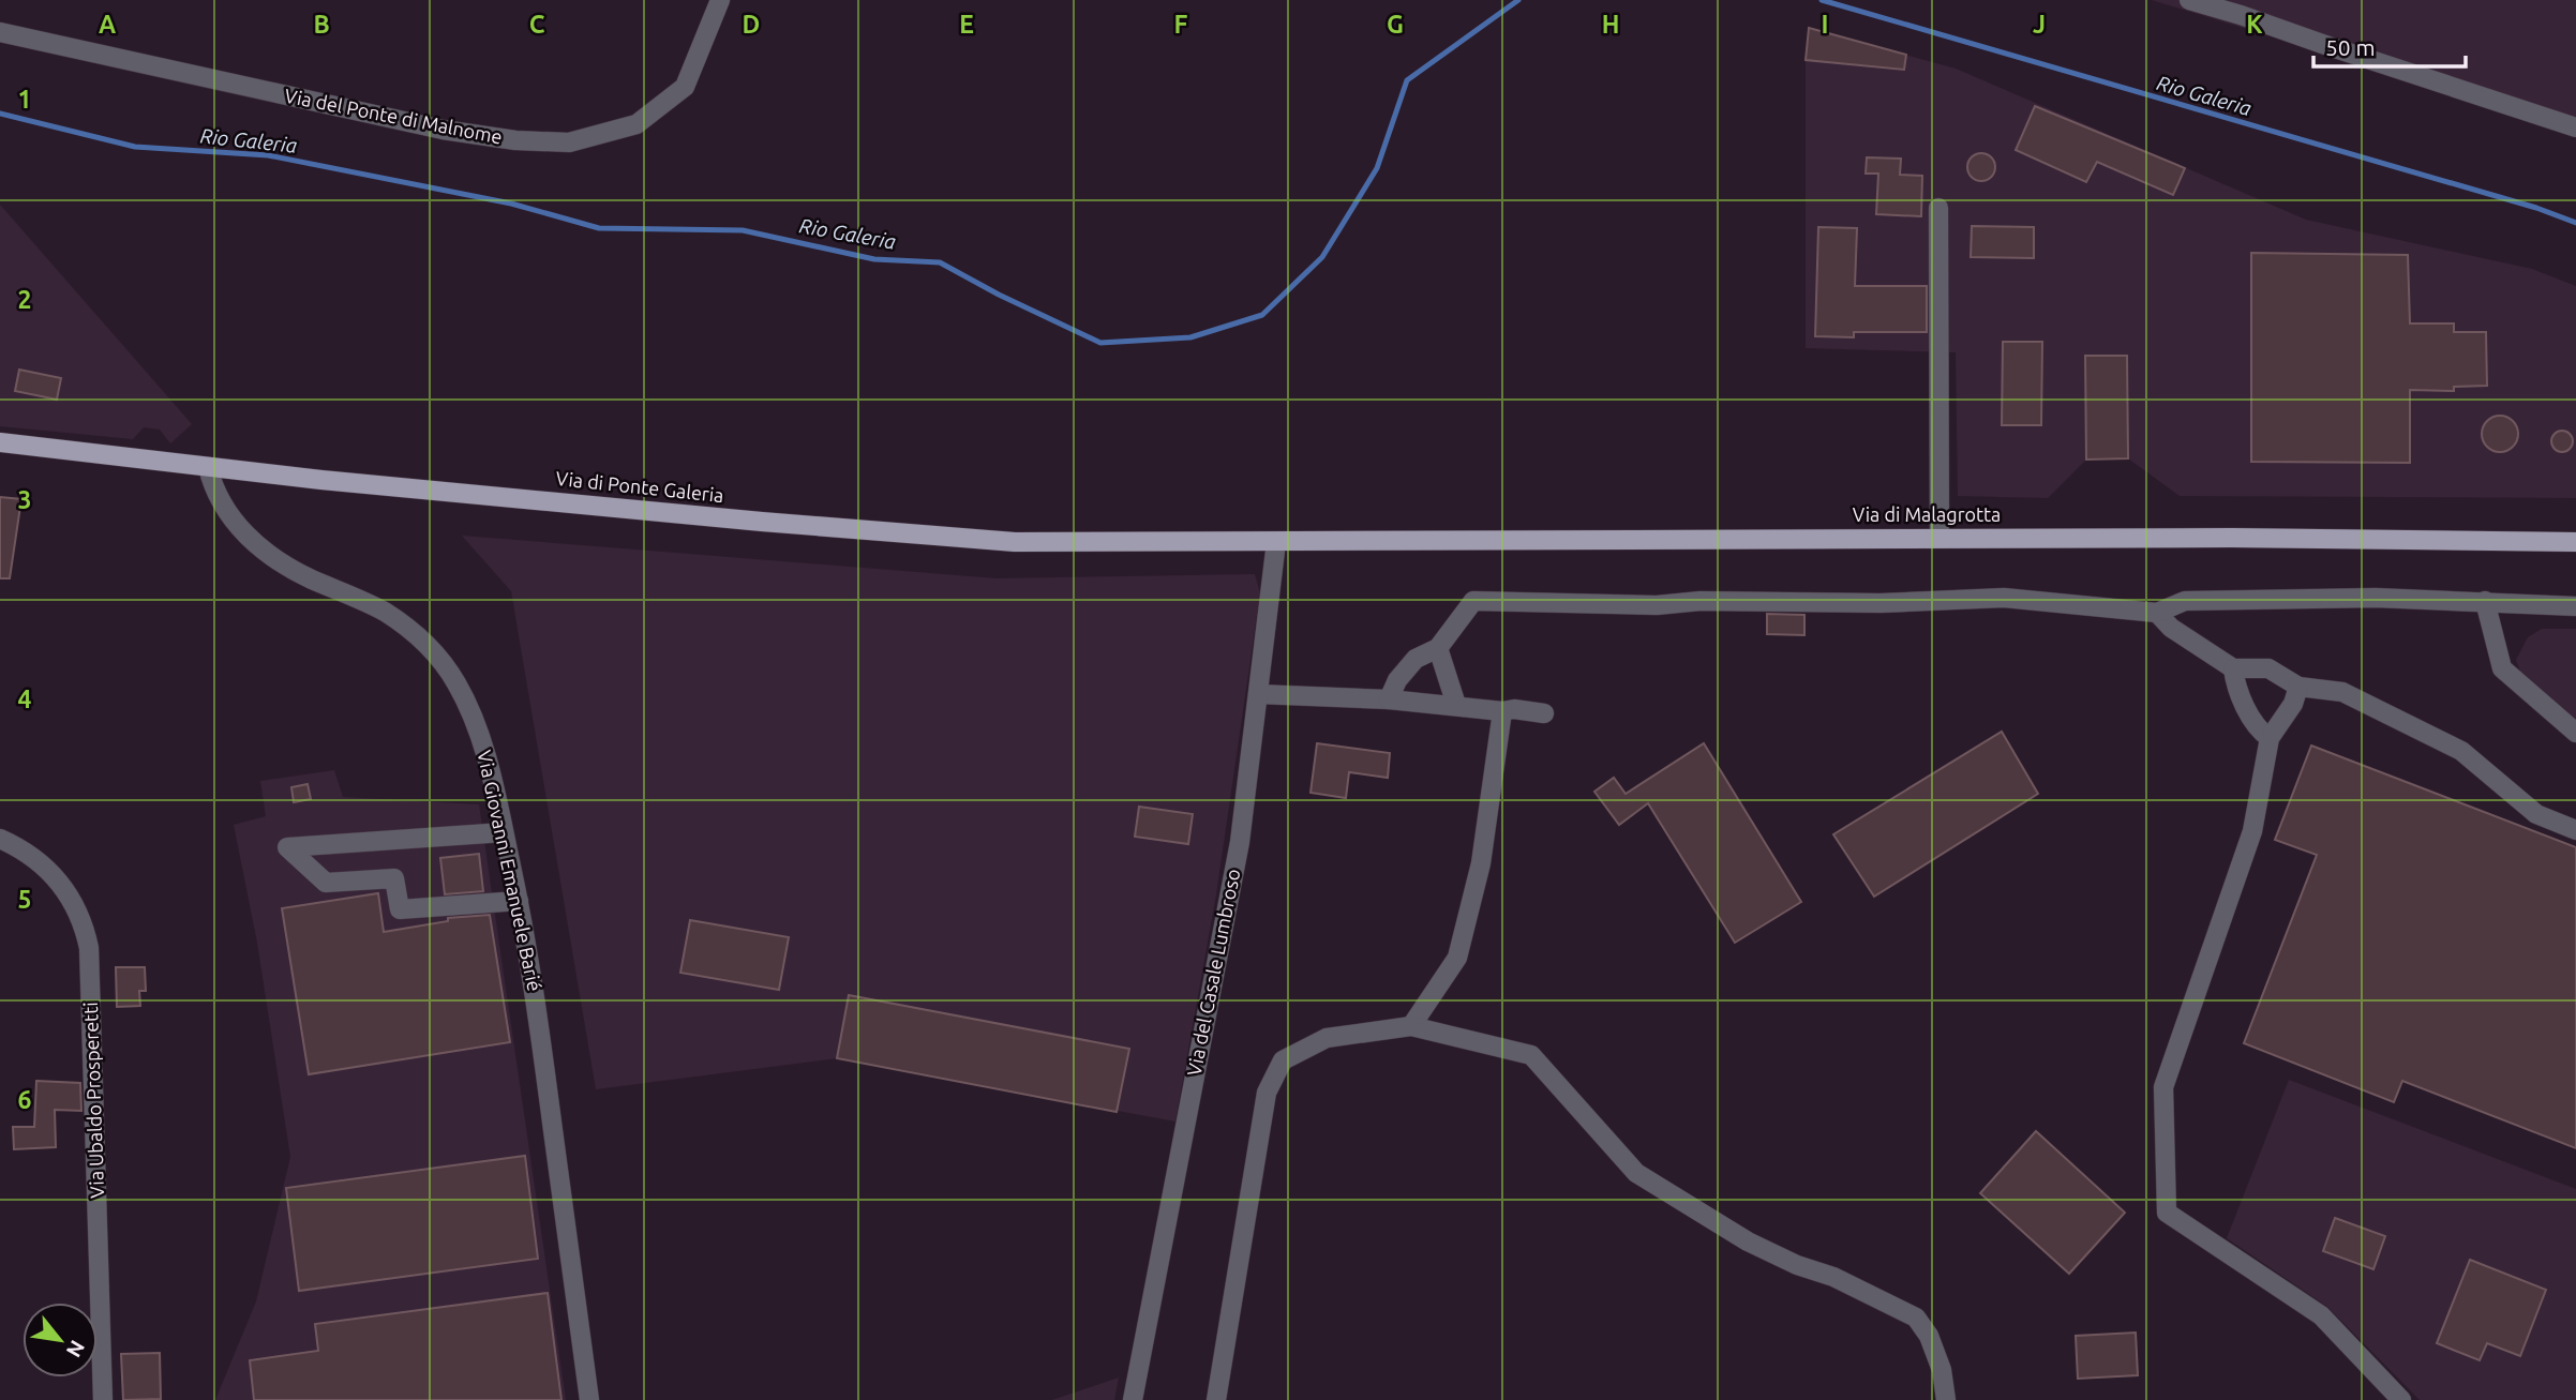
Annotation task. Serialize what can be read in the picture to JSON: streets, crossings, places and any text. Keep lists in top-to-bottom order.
{
  "streets": {
    "main road": ["Via di Ponte Galeria", "Via di Malagrotta"],
    "street": [
      "Via del Ponte di Malnome",
      "Via Giovanni Emanuele Barié",
      "Via del Casale Lumbroso",
      "Via Ubaldo Prosperetti"
    ]
  },
  "crossings": [
    ["Via di Ponte Galeria", "Via di Malagrotta"],
    ["Via di Ponte Galeria", "Via Giovanni Emanuele Barié"],
    ["Via di Ponte Galeria", "Via del Casale Lumbroso"],
    ["Via di Malagrotta", "Via del Casale Lumbroso"]
  ],
  "water": ["Rio Galeria"],
  "scale_bar": "50 m",
  "north": "bottom right",
  "grid": {
    "columns": [
      "A",
      "B",
      "C",
      "D",
      "E",
      "F",
      "G",
      "H",
      "I",
      "J",
      "K"
    ],
    "rows": [
      "1",
      "2",
      "3",
      "4",
      "5",
      "6"
    ]
  }
}
